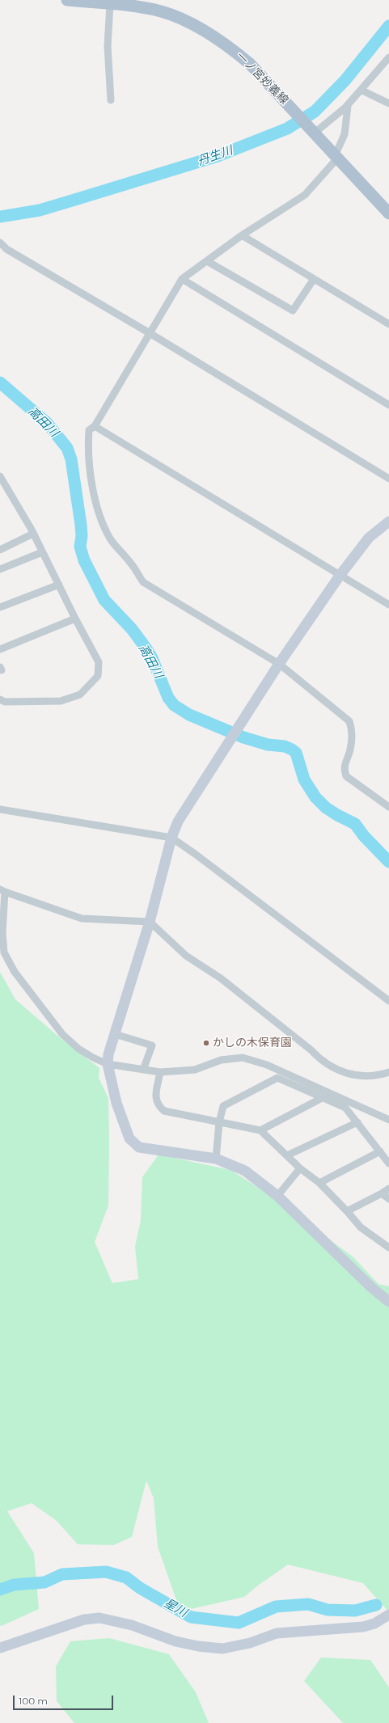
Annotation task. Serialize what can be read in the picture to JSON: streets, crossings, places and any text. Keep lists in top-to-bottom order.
{
  "streets": {
    "main road": ["一ノ宮妙義線"]
  },
  "water": ["丹生川", "高田川", "星川"],
  "places": ["かしの木保育園"],
  "scale_bar": "100 m"
}
